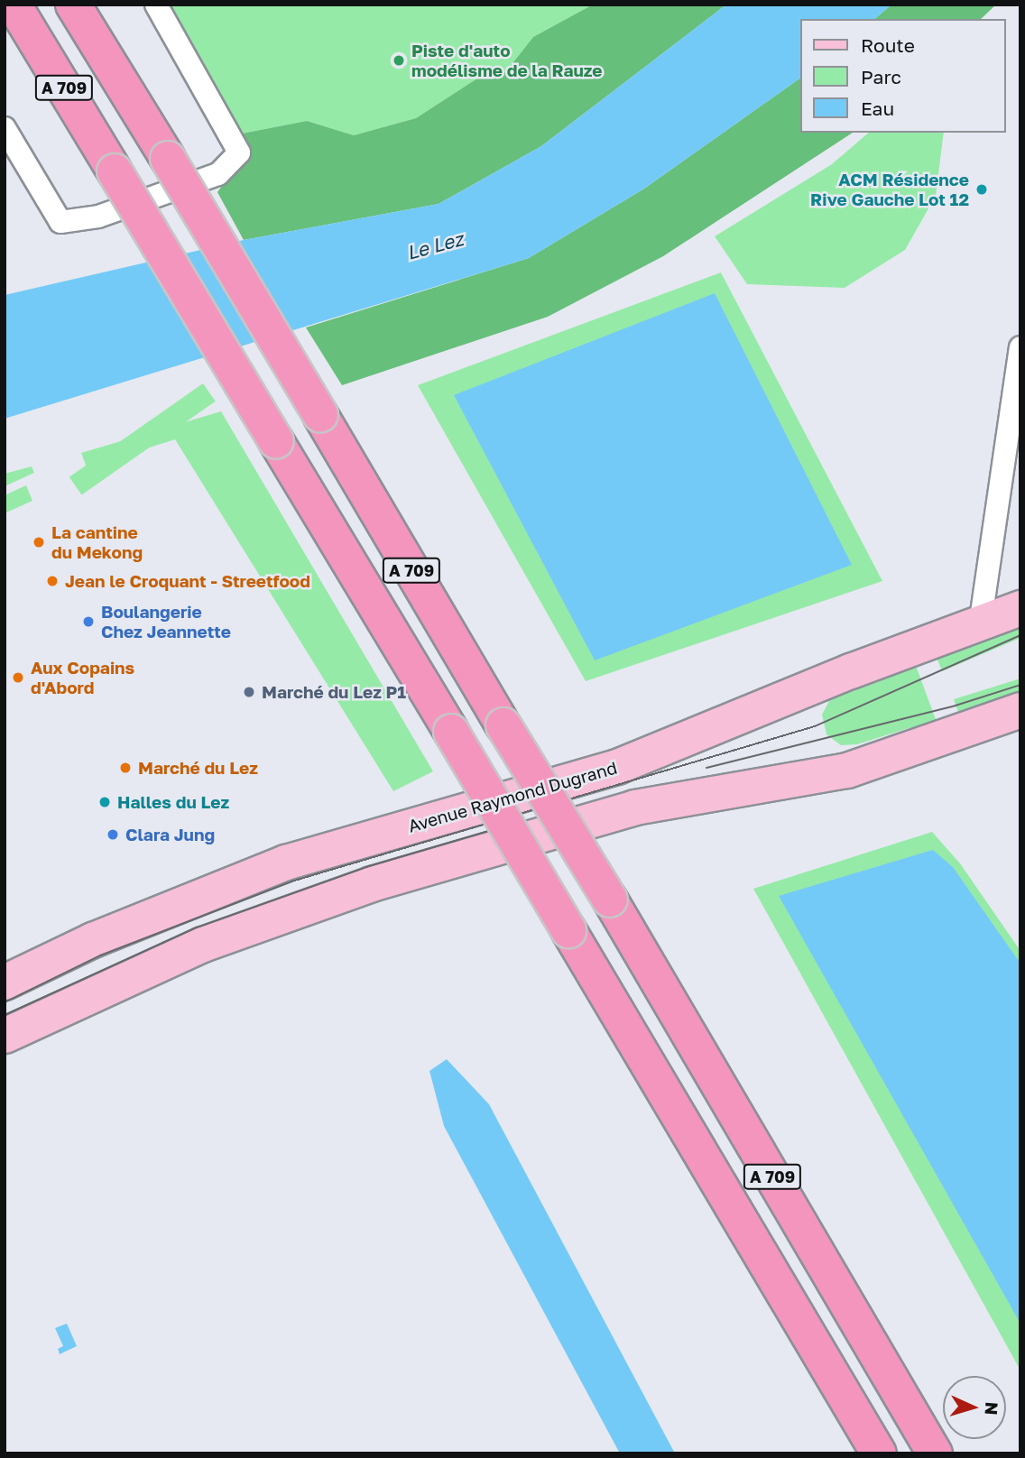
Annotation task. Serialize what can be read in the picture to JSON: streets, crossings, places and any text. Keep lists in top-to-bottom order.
{
  "streets": {
    "highway": ["A 709"],
    "main road": ["Avenue Raymond Dugrand"]
  },
  "water": ["Le Lez"],
  "places": [
    "Piste d'auto modélisme de la Rauze",
    "ACM Résidence Rive Gauche Lot 12",
    "La cantine du Mekong",
    "Jean le Croquant - Streetfood",
    "Boulangerie Chez Jeannette",
    "Aux Copains d'Abord",
    "Marché du Lez P1",
    "Marché du Lez",
    "Halles du Lez",
    "Clara Jung"
  ],
  "legend": ["Route", "Parc", "Eau"],
  "north": "right"
}
